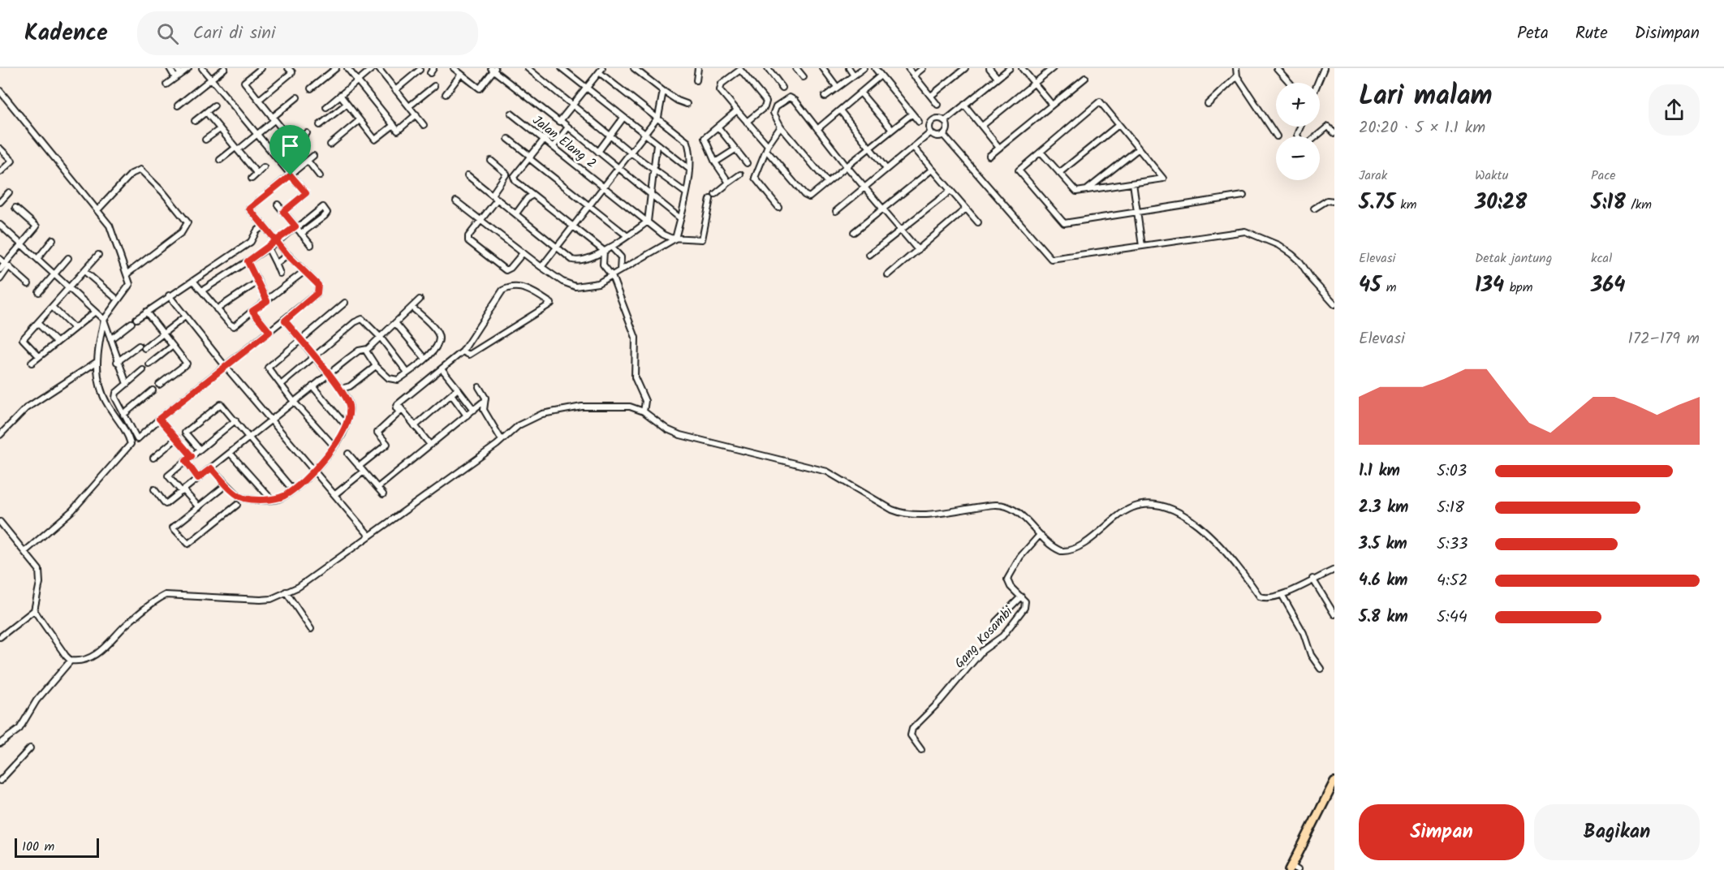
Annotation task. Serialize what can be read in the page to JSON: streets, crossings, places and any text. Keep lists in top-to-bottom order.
{
  "streets": {
    "street": ["Jalan Elang 2", "Gang Kosambi"]
  },
  "scale_bar": "100 m",
  "page": {
    "header": "Kadence",
    "search": "Cari di sini",
    "nav": ["Peta", "Rute", "Disimpan"],
    "heading": ["Lari malam", "20:20 · 5 × 1.1 km"],
    "map_buttons": ["+", "−"],
    "stats": [
      ["Jarak", "5.75 km"],
      ["Waktu", "30:28"],
      ["Pace", "5:18 /km"],
      ["Elevasi", "45 m"],
      ["Detak jantung", "134 bpm"],
      ["kcal", "364"]
    ],
    "chart": ["Elevasi", "172–179 m"],
    "list": [
      {
        "name": "1.1 km",
        "note": "5:03"
      },
      {
        "name": "2.3 km",
        "note": "5:18"
      },
      {
        "name": "3.5 km",
        "note": "5:33"
      },
      {
        "name": "4.6 km",
        "note": "4:52"
      },
      {
        "name": "5.8 km",
        "note": "5:44"
      }
    ],
    "buttons": ["Simpan", "Bagikan"],
    "scale": "100 m"
  }
}
